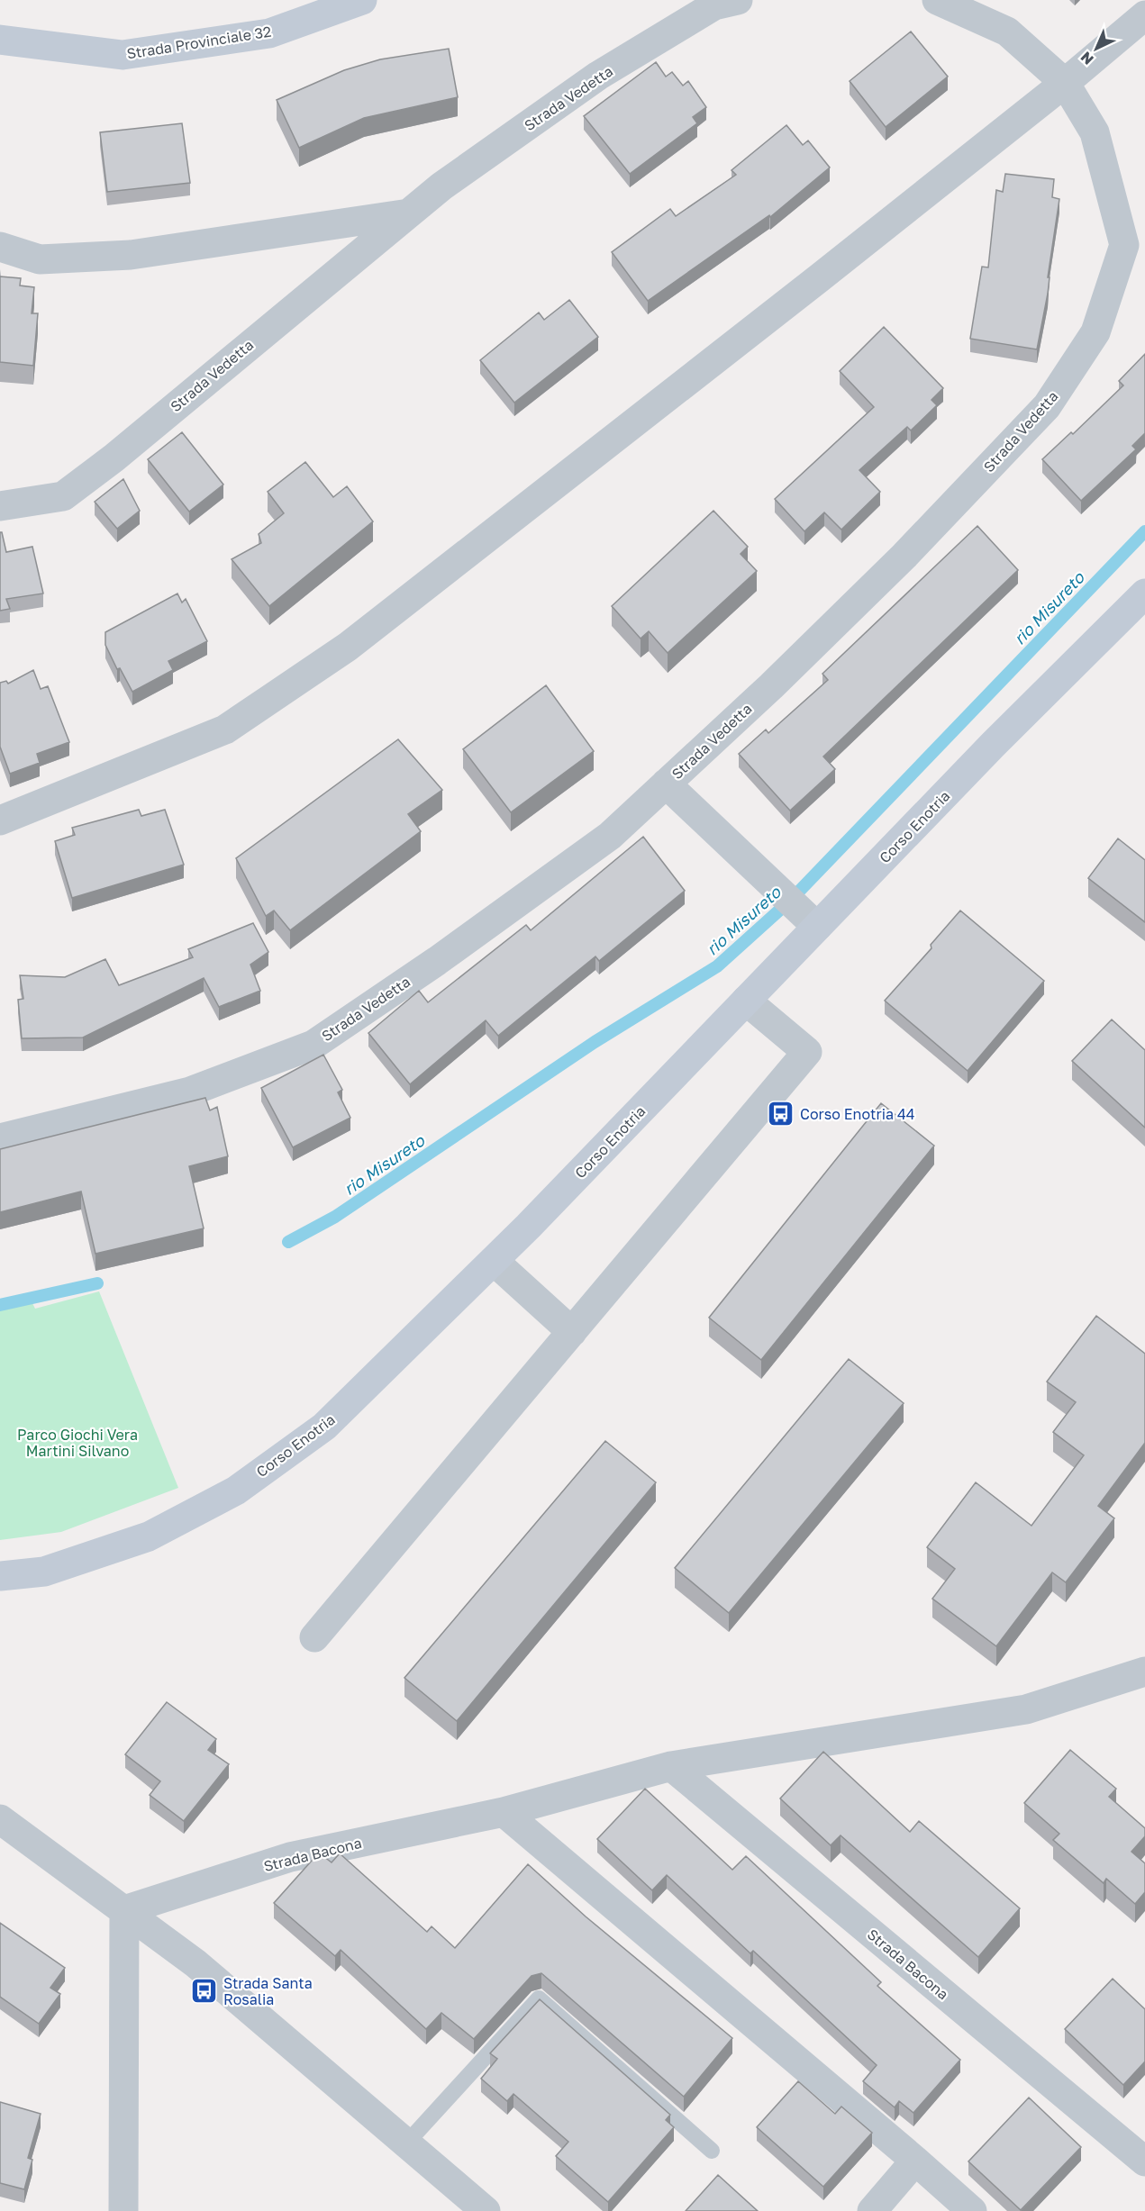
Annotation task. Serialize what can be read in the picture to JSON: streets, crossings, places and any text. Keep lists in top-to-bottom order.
{
  "streets": {
    "main road": ["Strada Provinciale 32", "Corso Enotria"],
    "street": ["Strada Vedetta", "Strada Bacona"]
  },
  "water": ["rio Misureto"],
  "parks": ["Parco Giochi Vera Martini Silvano"],
  "places": {
    "bus stop": ["Corso Enotria 44", "Strada Santa Rosalia"]
  },
  "north": "bottom left"
}
